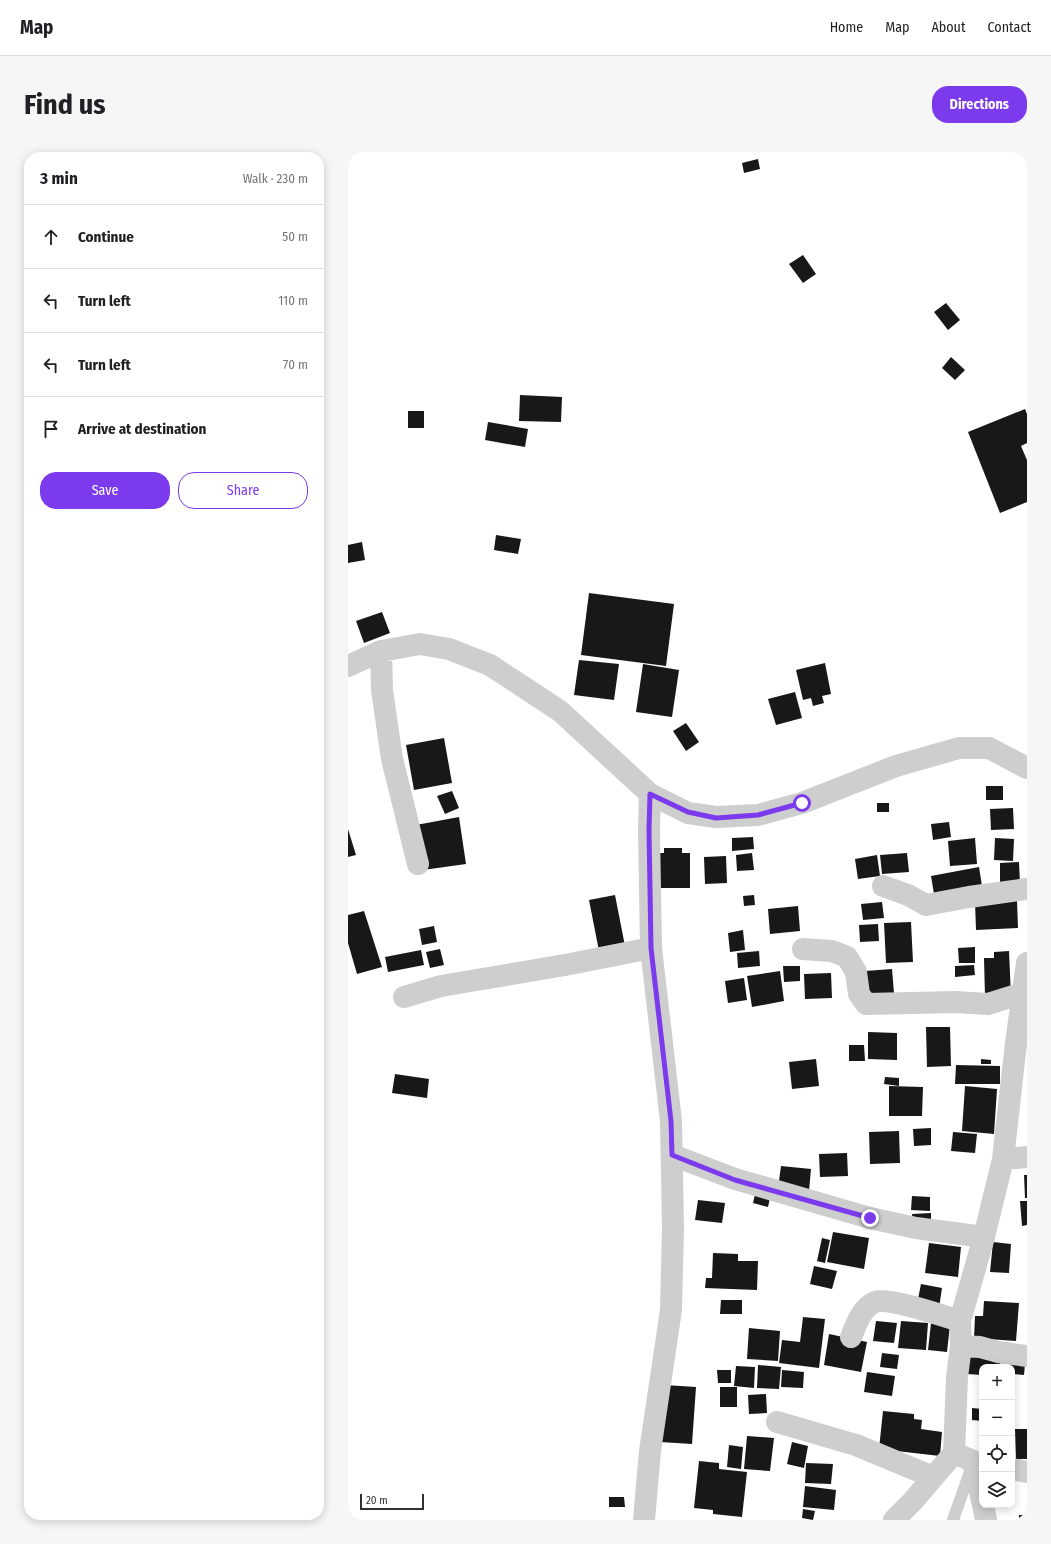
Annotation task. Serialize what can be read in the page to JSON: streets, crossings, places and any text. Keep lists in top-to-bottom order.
{
  "scale_bar": "20 m",
  "page": {
    "header": "Map",
    "nav": [
      "Home",
      "Map",
      "About",
      "Contact"
    ],
    "buttons": [
      "Directions",
      ["Save", "Share"]
    ],
    "title": "Find us",
    "heading": ["3 min", "Walk · 230 m"],
    "list": [
      ["Continue", "50 m"],
      ["Turn left", "110 m"],
      ["Turn left", "70 m"],
      "Arrive at destination"
    ],
    "map_buttons": ["+", "−"],
    "scale": "20 m"
  }
}
